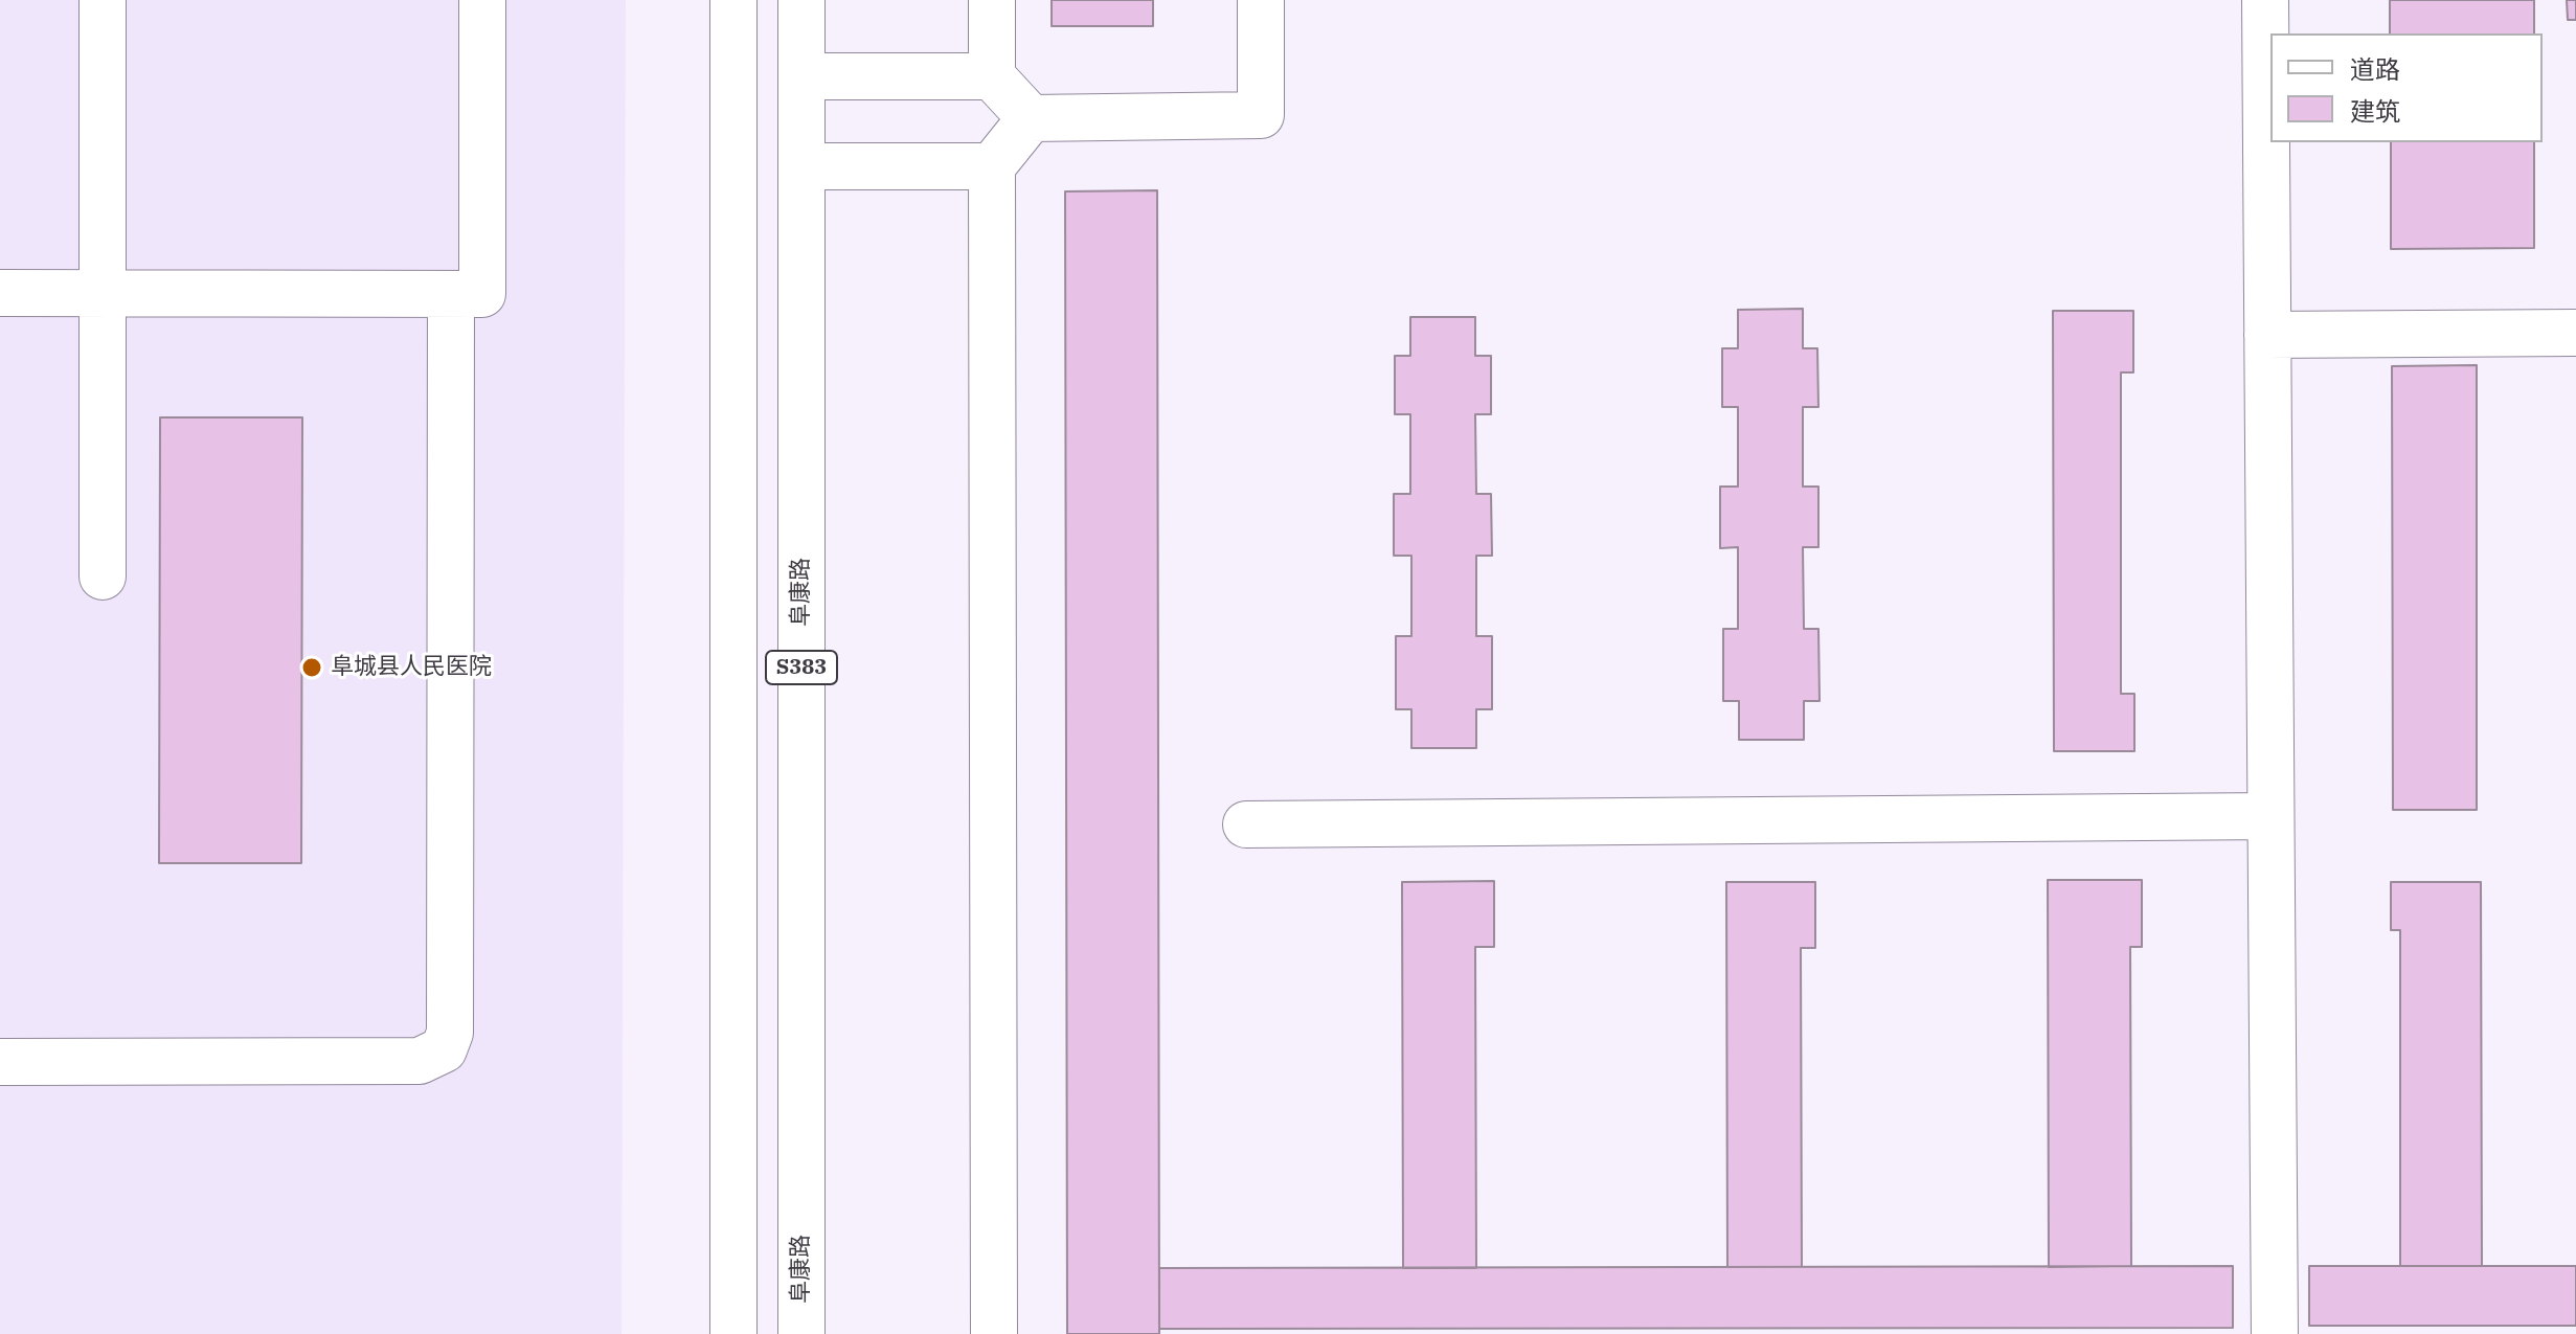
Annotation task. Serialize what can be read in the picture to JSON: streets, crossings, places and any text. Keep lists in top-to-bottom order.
{
  "streets": {
    "main road": ["阜康路", "S383"]
  },
  "places": ["阜城县人民医院"],
  "legend": ["道路", "建筑"]
}
